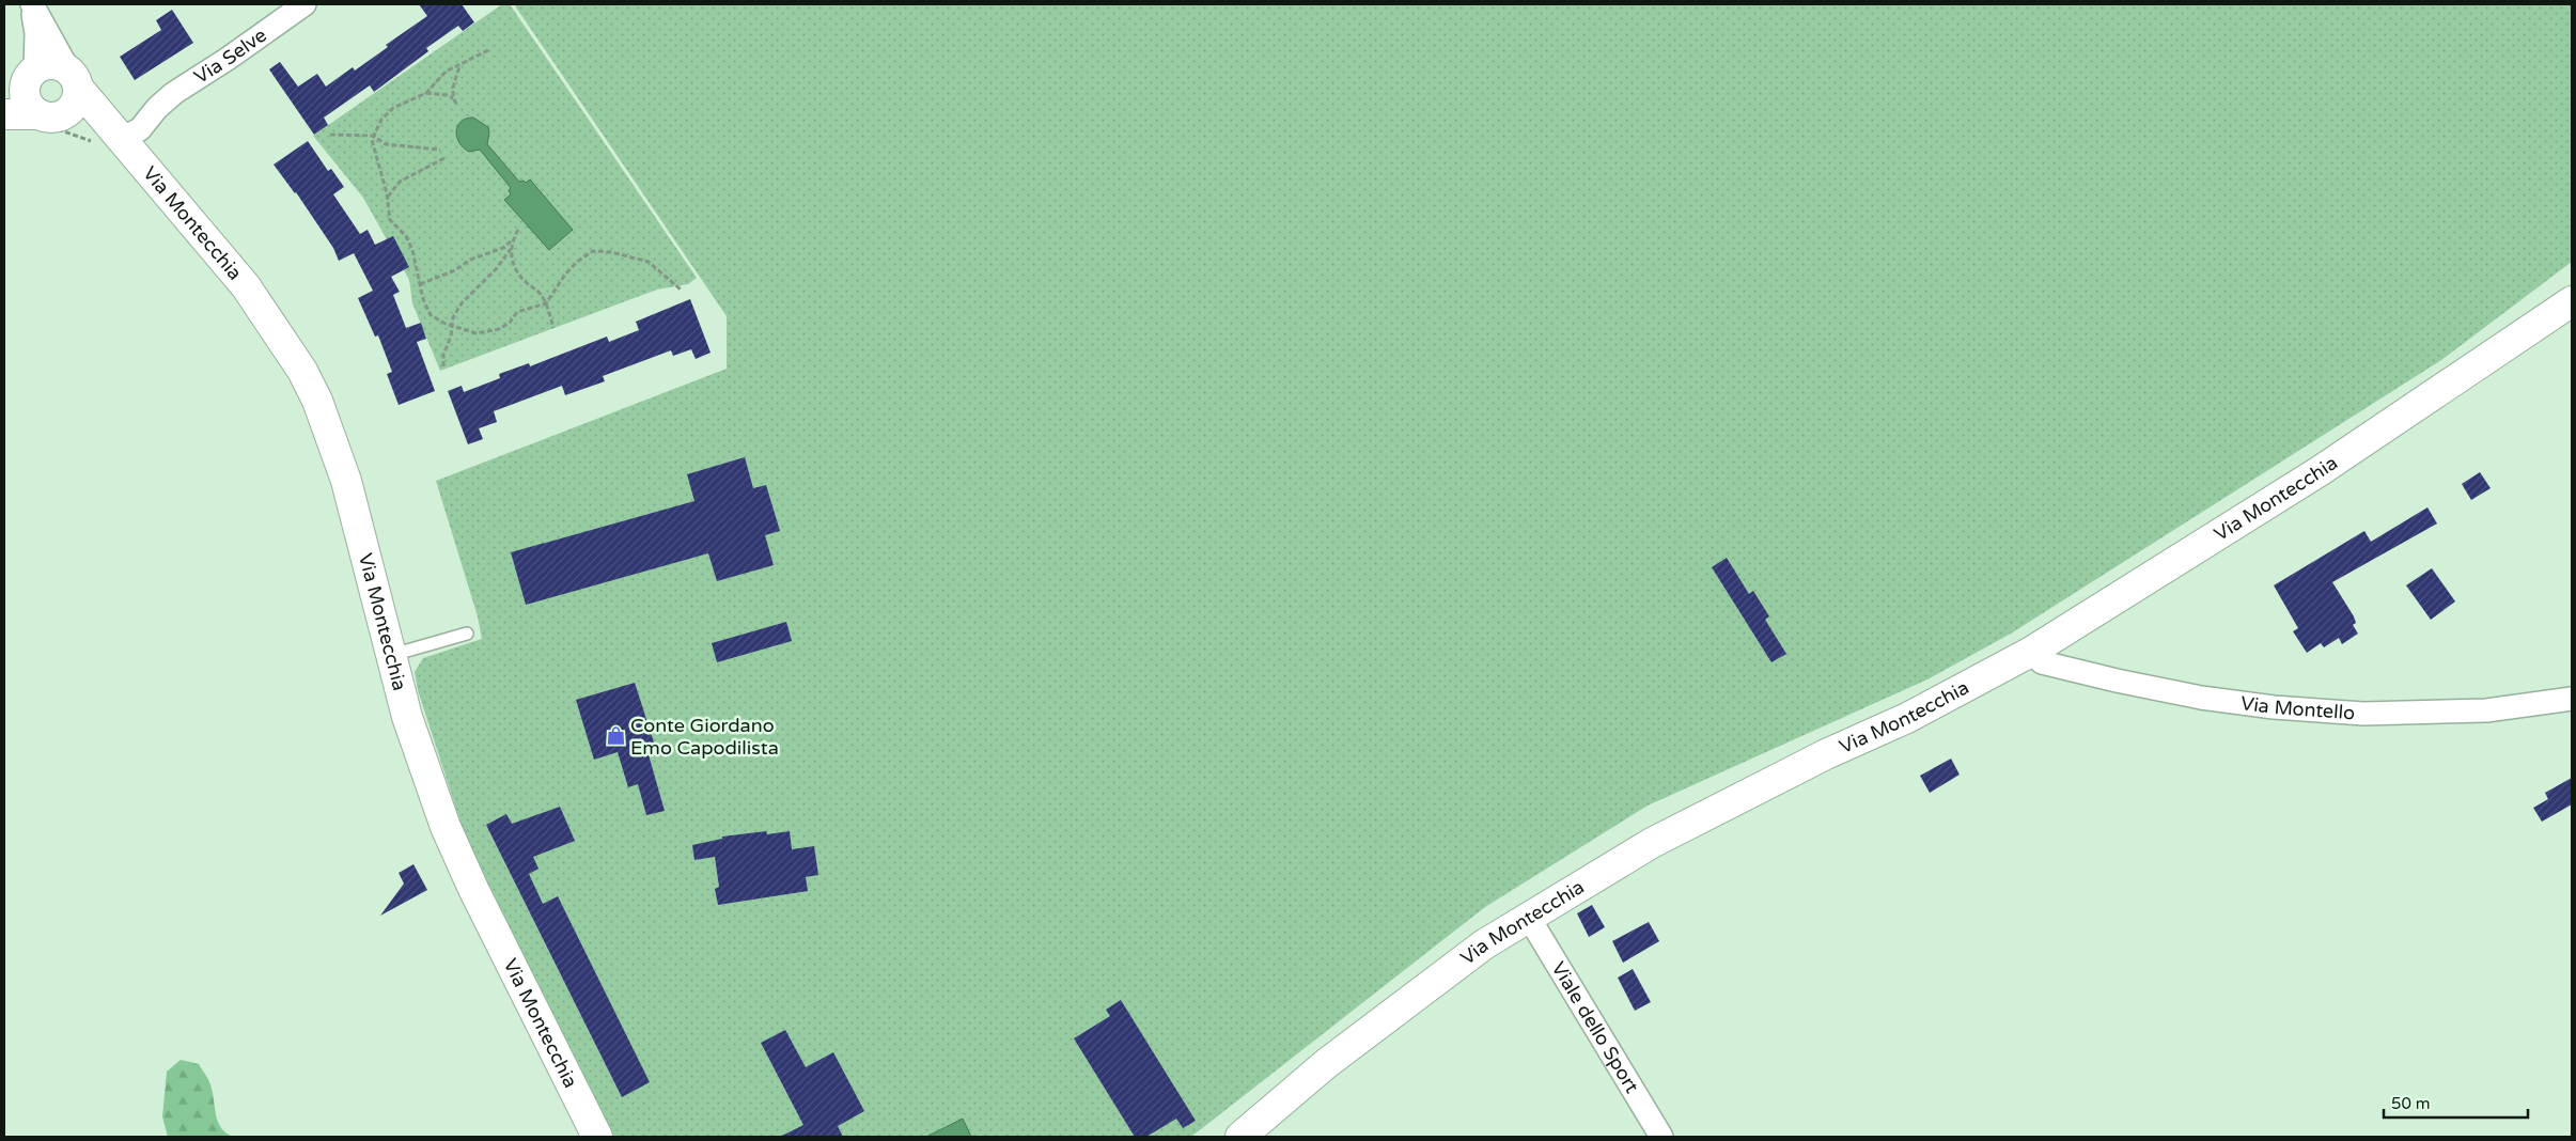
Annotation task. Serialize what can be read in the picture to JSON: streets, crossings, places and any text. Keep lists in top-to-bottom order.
{
  "streets": {
    "street": [
      "Via Selve",
      "Via Montecchia",
      "Via Montello",
      "Viale dello Sport"
    ]
  },
  "crossings": [
    ["Via Selve", "Via Montecchia"],
    ["Via Montecchia", "Via Montello"],
    ["Via Montecchia", "Viale dello Sport"]
  ],
  "places": {
    "shop": ["Conte Giordano Emo Capodilista"]
  },
  "scale_bar": "50 m"
}
